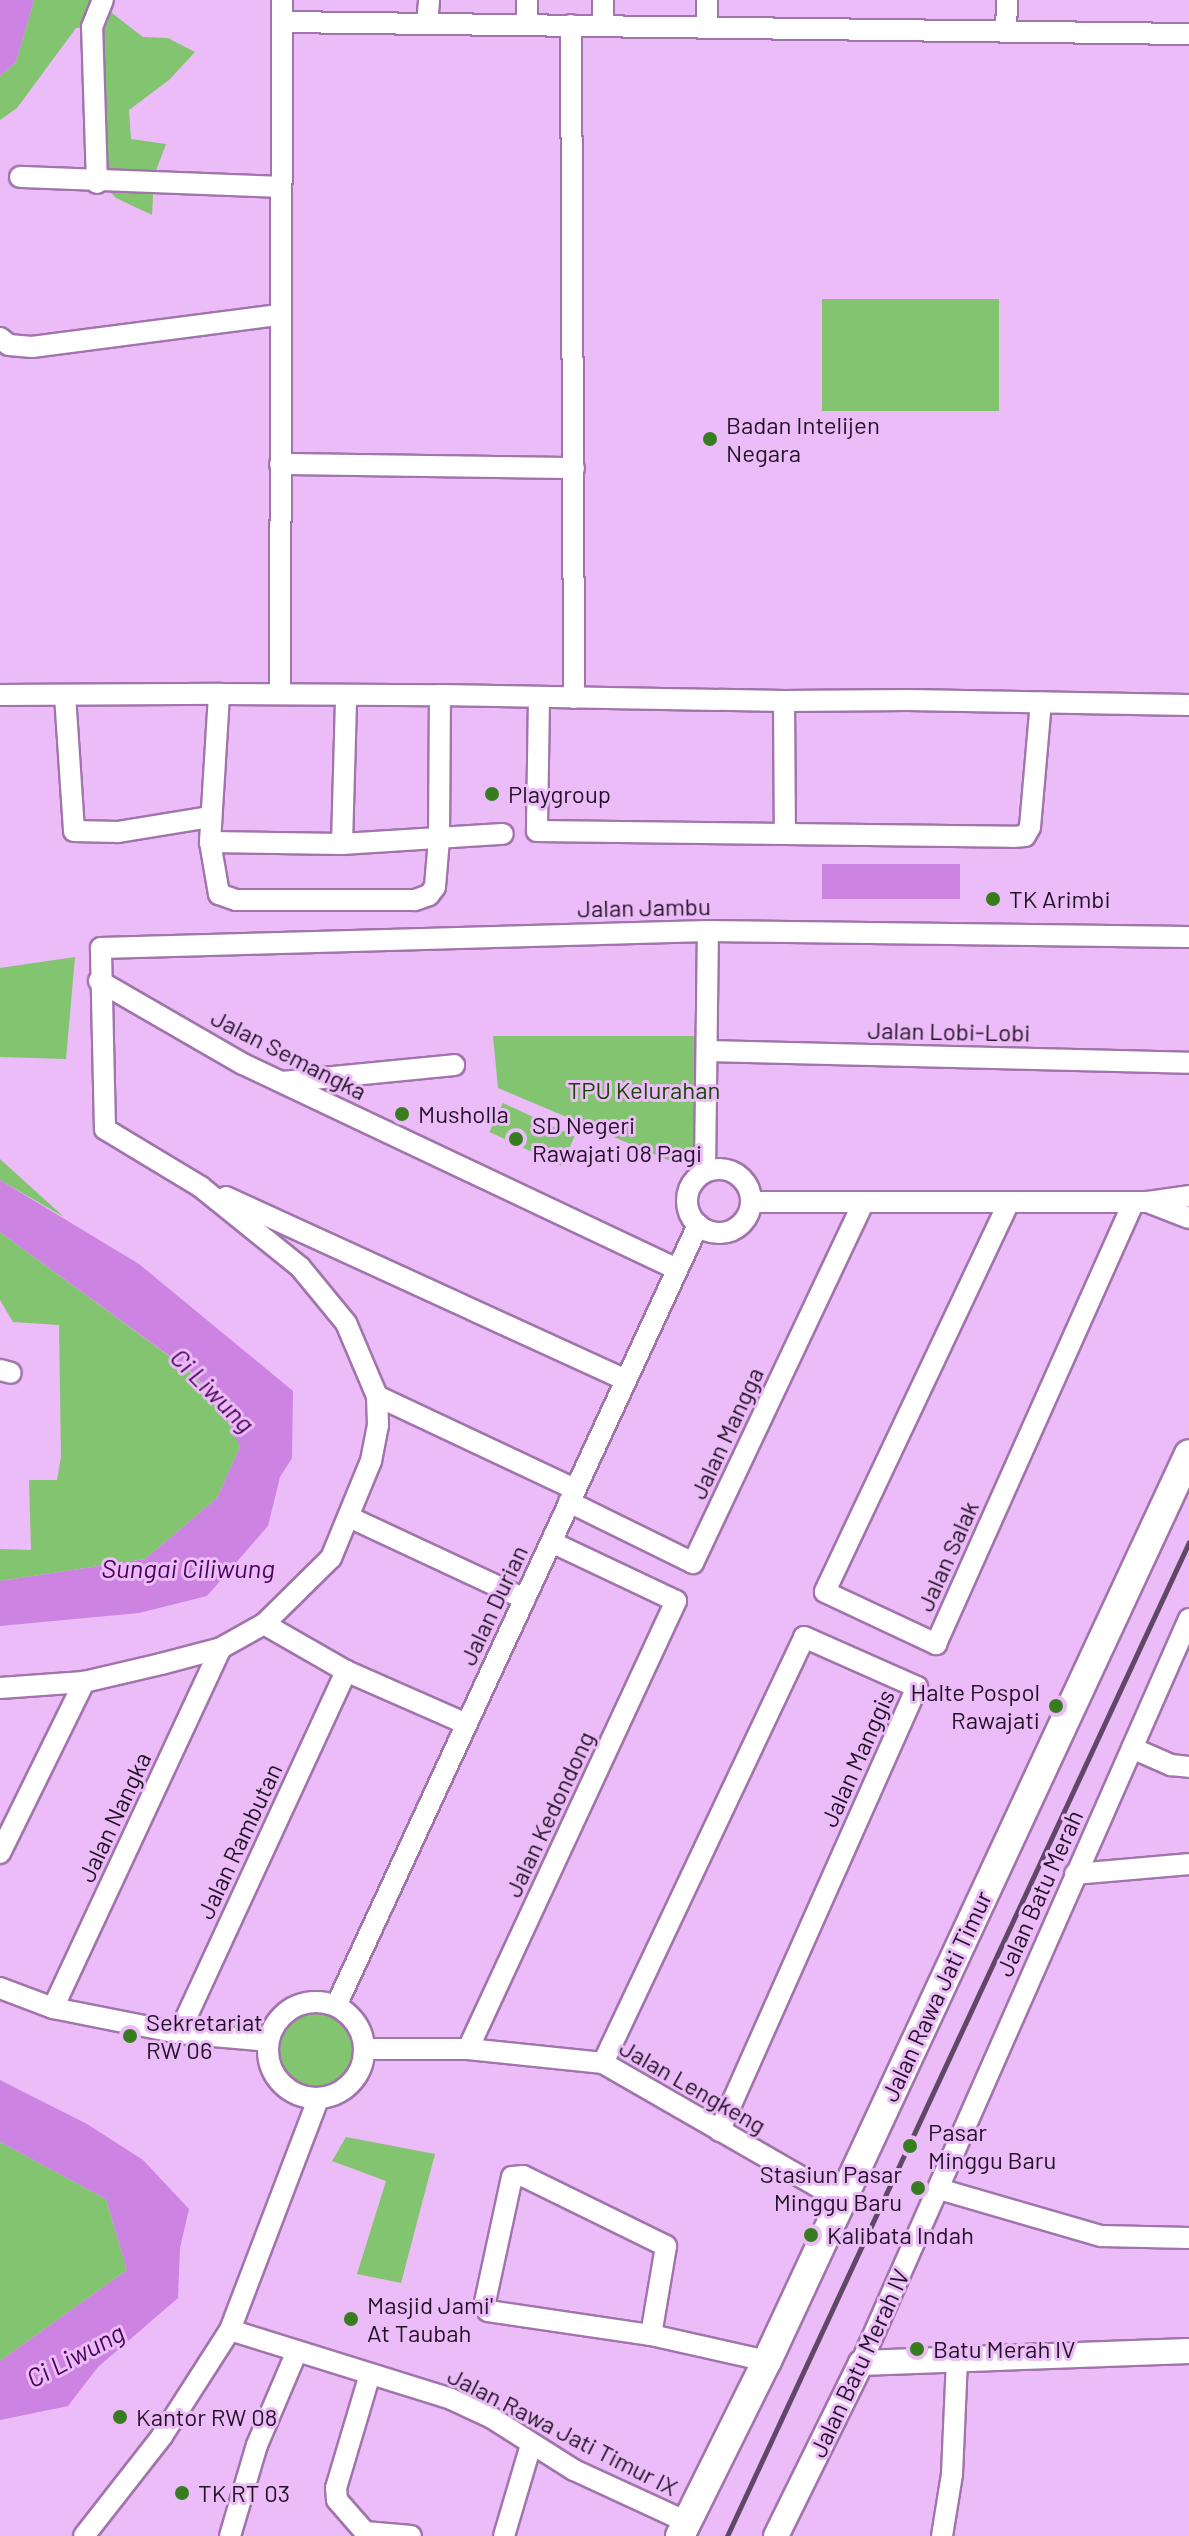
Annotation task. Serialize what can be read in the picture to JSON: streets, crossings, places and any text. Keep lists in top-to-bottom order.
{
  "streets": {
    "main road": ["Jalan Rawa Jati Timur"],
    "street": [
      "Jalan Jambu",
      "Jalan Lobi-Lobi",
      "Jalan Semangka",
      "Jalan Mangga",
      "Jalan Salak",
      "Jalan Durian",
      "Jalan Manggis",
      "Jalan Kedondong",
      "Jalan Nangka",
      "Jalan Rambutan",
      "Jalan Batu Merah",
      "Jalan Lengkeng",
      "Jalan Batu Merah IV",
      "Jalan Rawa Jati Timur IX"
    ]
  },
  "crossings": [
    ["Jalan Jambu", "Jalan Semangka"],
    ["Jalan Semangka", "Jalan Durian"],
    ["Jalan Mangga", "Jalan Durian"],
    ["Jalan Durian", "Jalan Kedondong"],
    ["Jalan Durian", "Jalan Lengkeng"],
    ["Jalan Manggis", "Jalan Lengkeng"],
    ["Jalan Kedondong", "Jalan Lengkeng"],
    ["Jalan Batu Merah", "Jalan Batu Merah IV"],
    ["Jalan Rawa Jati Timur", "Jalan Lengkeng"],
    ["Jalan Rawa Jati Timur", "Jalan Rawa Jati Timur IX"]
  ],
  "water": ["Ci Liwung", "Sungai Ciliwung"],
  "parks": ["TPU Kelurahan"],
  "places": [
    "Badan Intelijen Negara",
    "Playgroup",
    "TK Arimbi",
    "Musholla",
    "SD Negeri Rawajati 08 Pagi",
    "Halte Pospol Rawajati",
    "Sekretariat RW 06",
    "Pasar Minggu Baru",
    "Stasiun Pasar Minggu Baru",
    "Kalibata Indah",
    "Masjid Jami' At Taubah",
    "Batu Merah IV",
    "Kantor RW 08",
    "TK RT 03"
  ]
}
